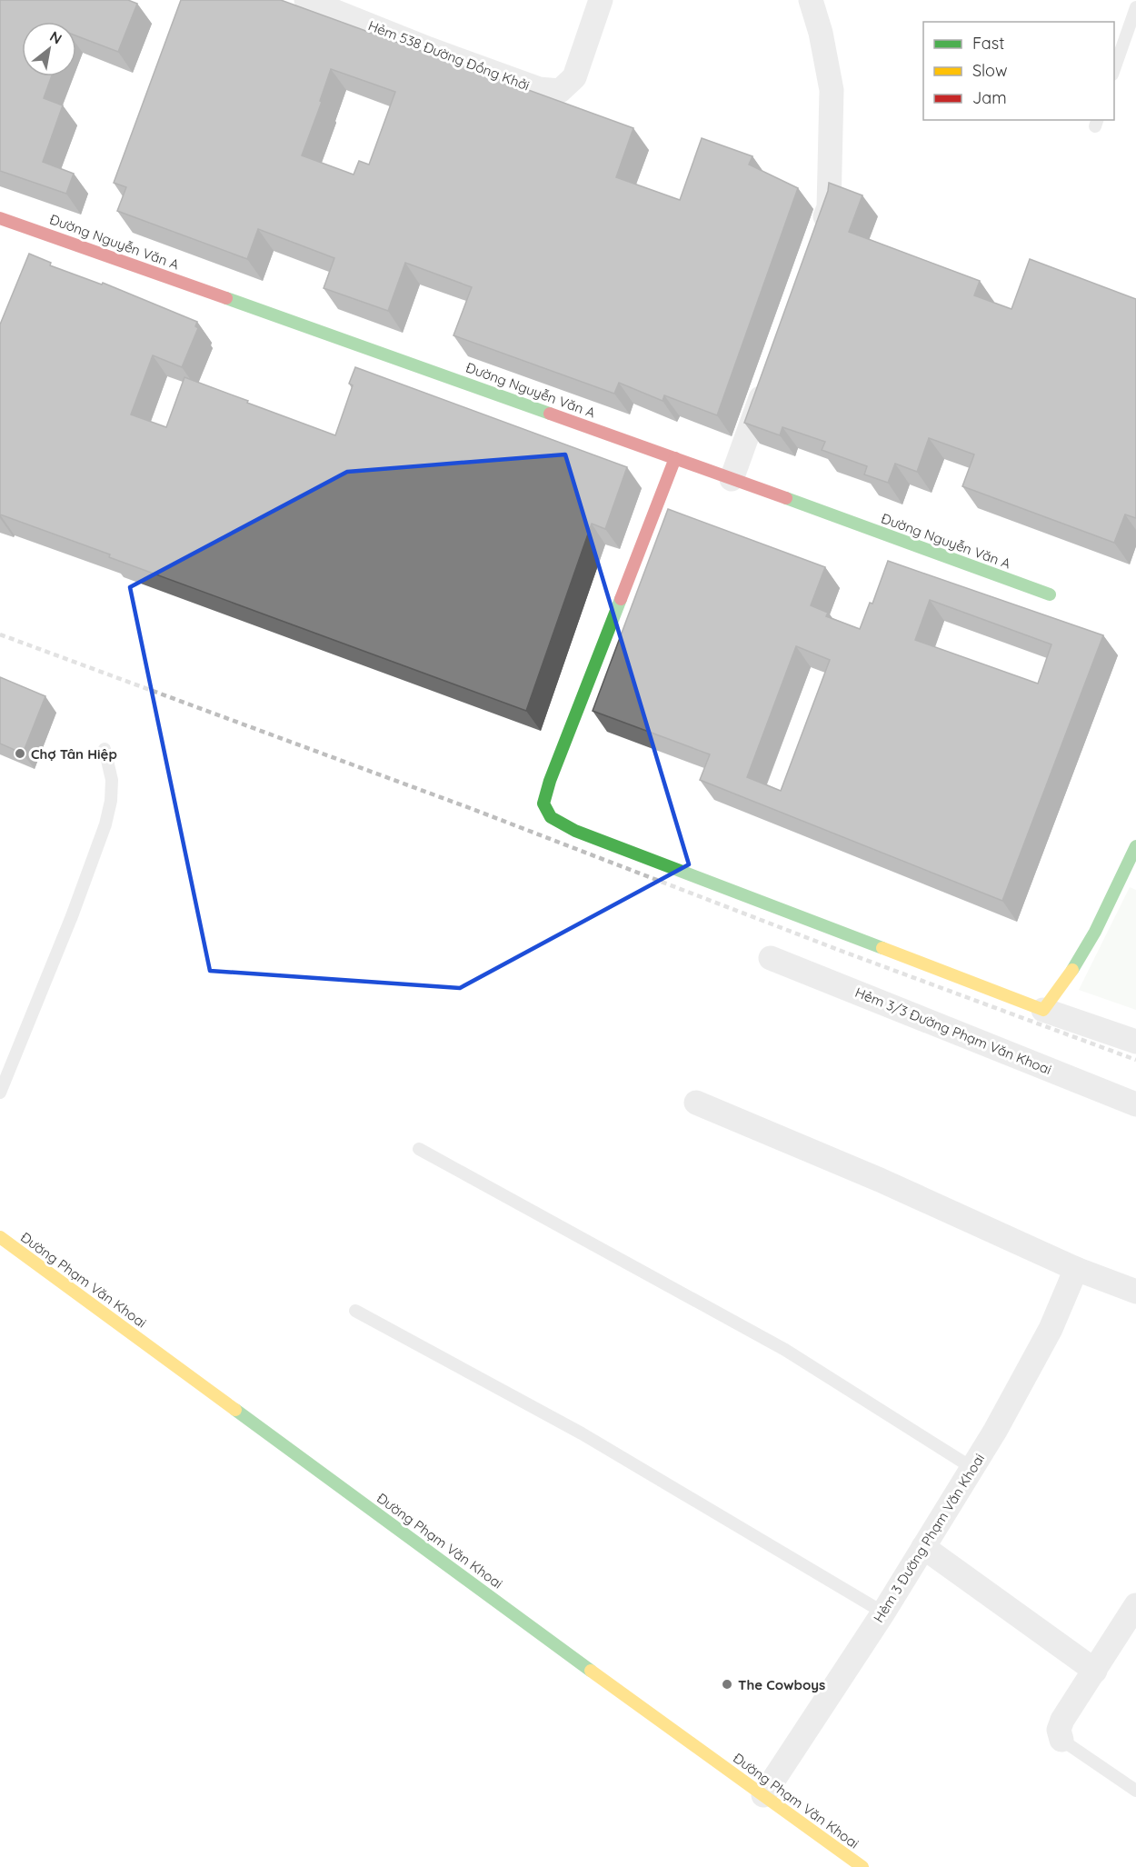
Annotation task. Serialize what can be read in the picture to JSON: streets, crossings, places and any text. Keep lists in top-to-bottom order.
{
  "streets": {
    "street": [
      "Hẻm 538 Đường Đồng Khởi",
      "Đường Nguyễn Văn A",
      "Hẻm 3/3 Đường Phạm Văn Khoai",
      "Đường Phạm Văn Khoai",
      "Hẻm 3 Đường Phạm Văn Khoai"
    ]
  },
  "crossings": [
    ["Đường Phạm Văn Khoai", "Hẻm 3 Đường Phạm Văn Khoai"]
  ],
  "places": ["Chợ Tân Hiệp", "The Cowboys"],
  "legend": ["Fast", "Slow", "Jam"],
  "north": "top right"
}
